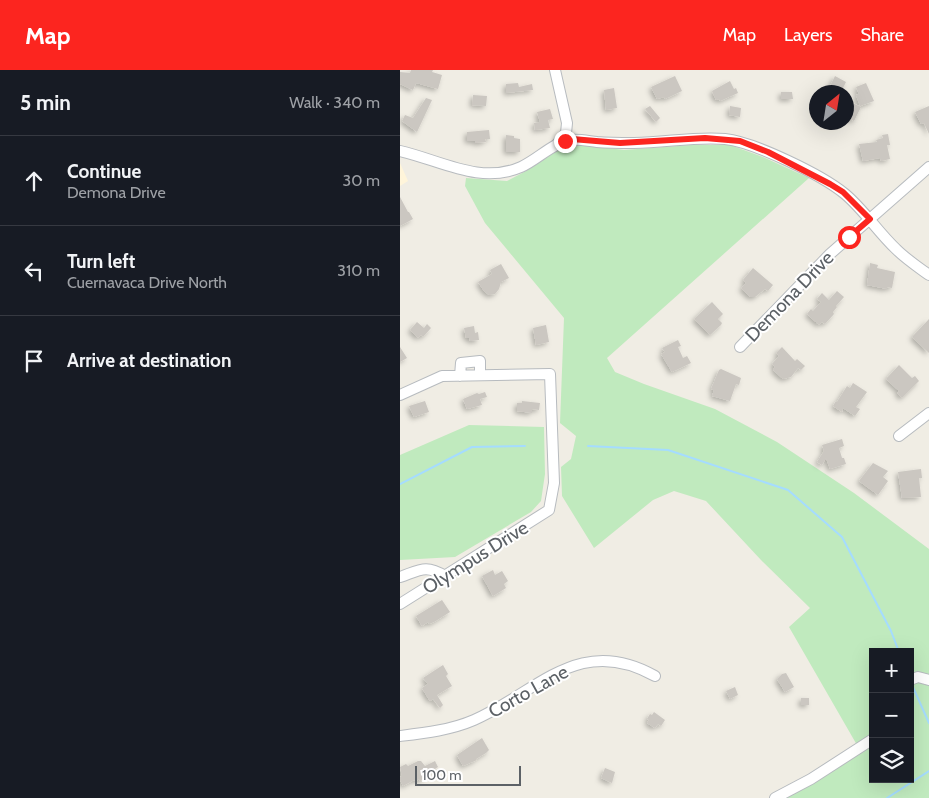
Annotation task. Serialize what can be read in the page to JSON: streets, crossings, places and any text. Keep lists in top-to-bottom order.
{
  "streets": {
    "street": ["Demona Drive", "Olympus Drive", "Corto Lane"]
  },
  "scale_bar": "100 m",
  "north": "top right",
  "page": {
    "header": "Map",
    "nav": ["Map", "Layers", "Share"],
    "heading": ["5 min", "Walk · 340 m"],
    "list": [
      ["Continue", "Demona Drive", "30 m"],
      ["Turn left", "Cuernavaca Drive North", "310 m"],
      "Arrive at destination"
    ],
    "map_buttons": ["+", "−"],
    "scale": "100 m"
  }
}
